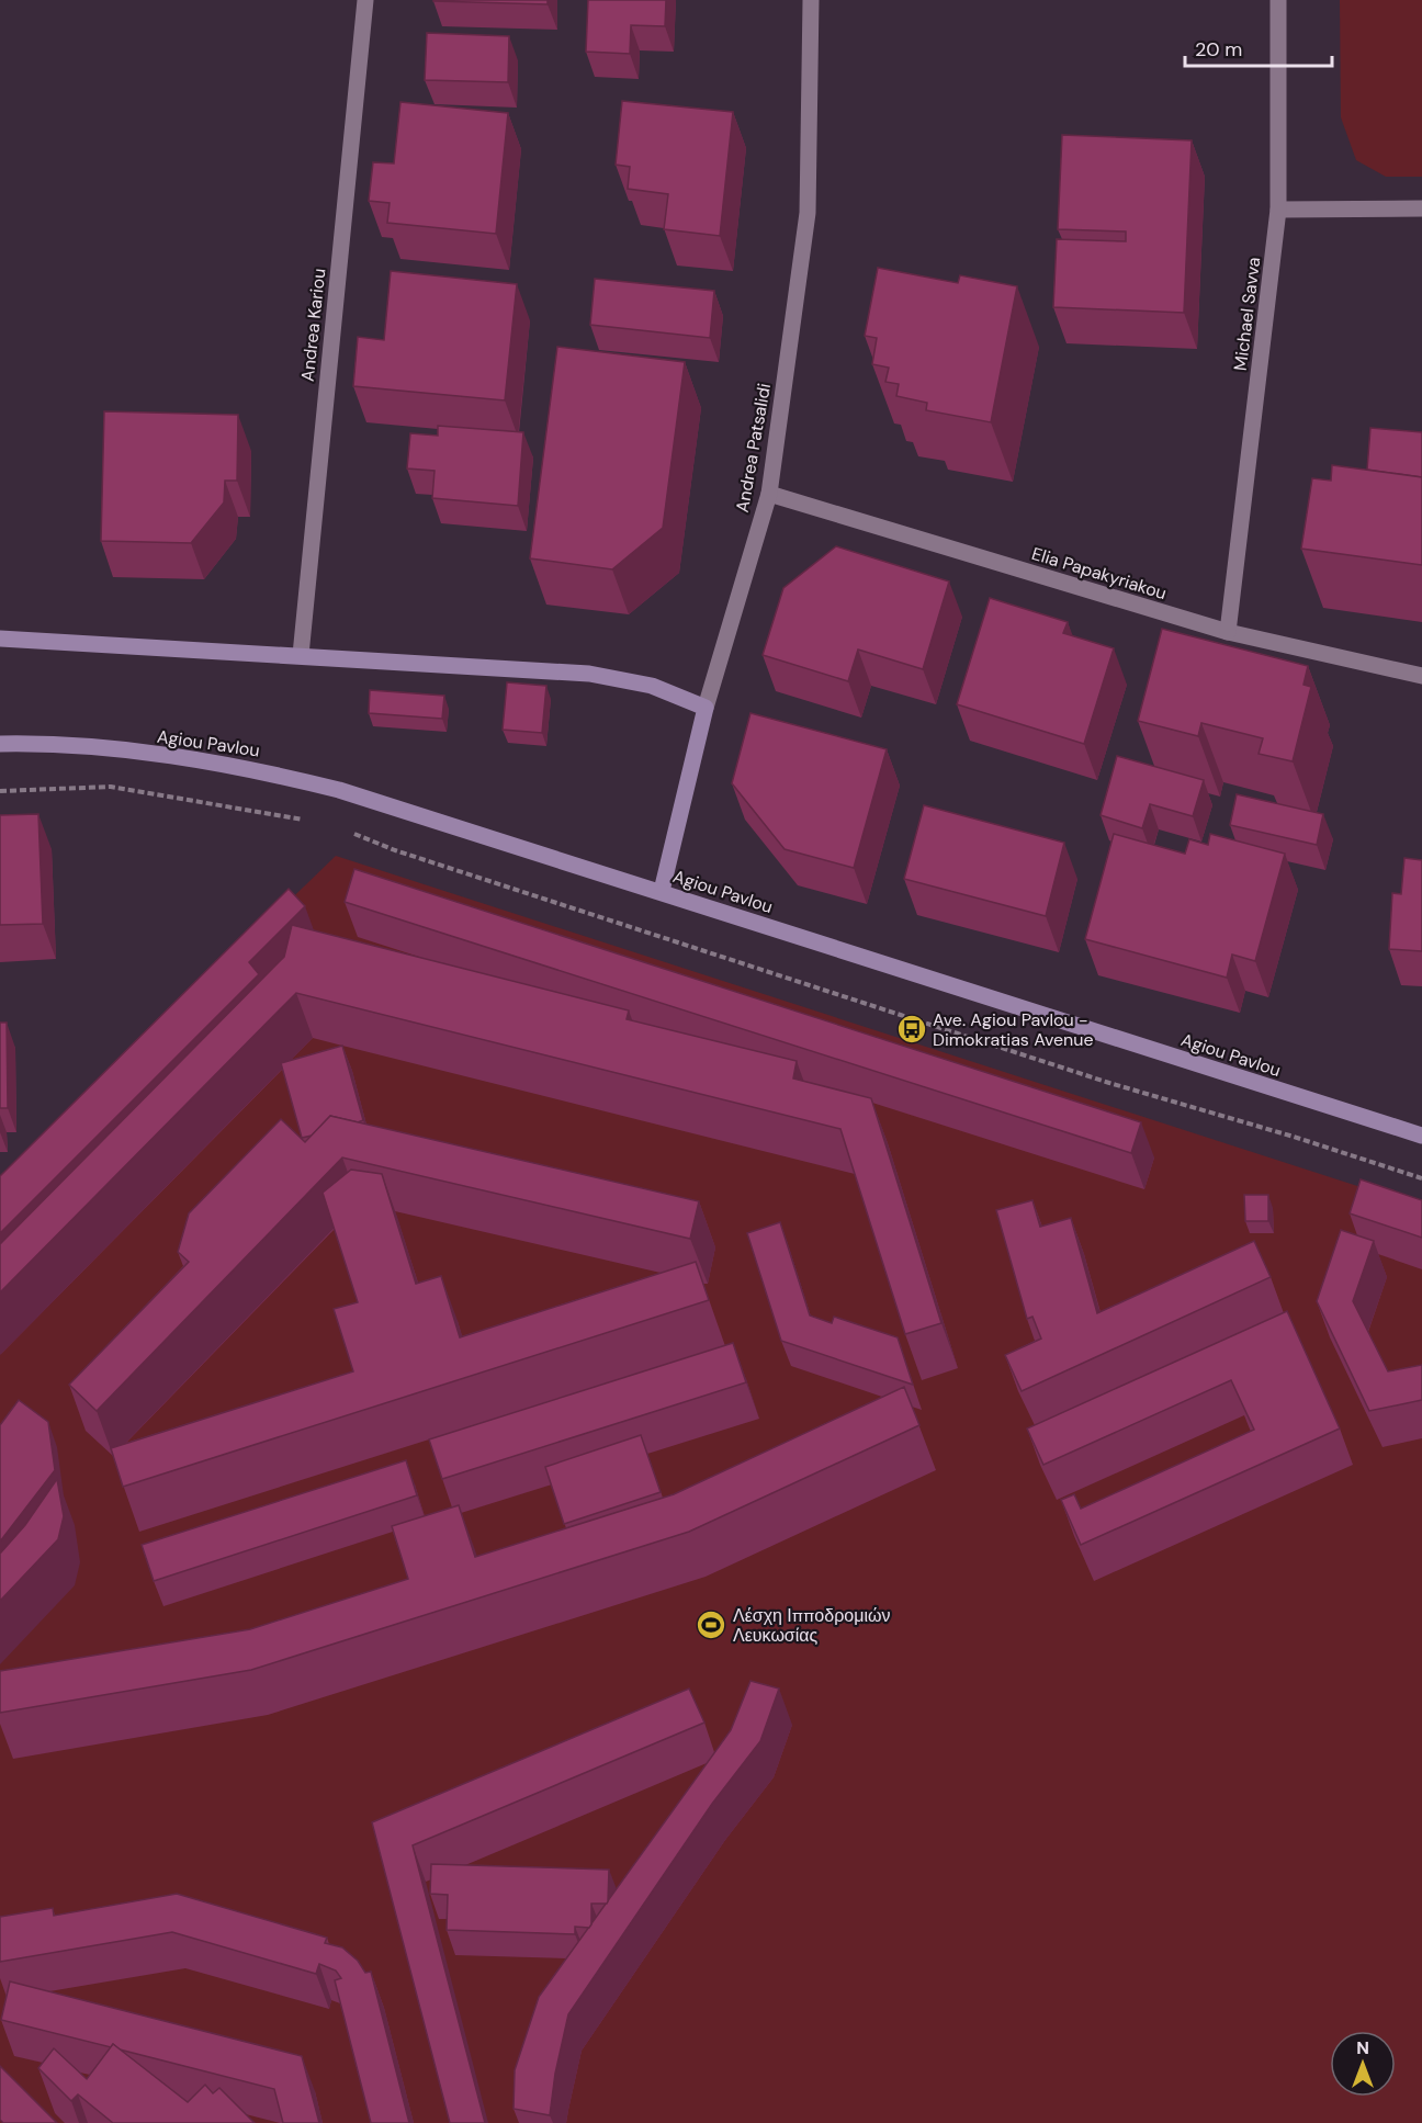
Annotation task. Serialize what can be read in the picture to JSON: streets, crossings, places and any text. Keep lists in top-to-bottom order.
{
  "streets": {
    "main road": ["Andrea Patsalidi", "Agiou Pavlou"],
    "street": ["Michael Savva", "Andrea Kariou", "Elia Papakyriakou"]
  },
  "crossings": [
    ["Michael Savva", "Elia Papakyriakou"],
    ["Andrea Patsalidi", "Elia Papakyriakou"],
    ["Andrea Patsalidi", "Agiou Pavlou"]
  ],
  "places": {
    "bus stop": ["Ave. Agiou Pavlou - Dimokratias Avenue"],
    "sports": ["Λέσχη Ιπποδρομιών Λευκωσίας"]
  },
  "scale_bar": "20 m",
  "north": "top"
}
